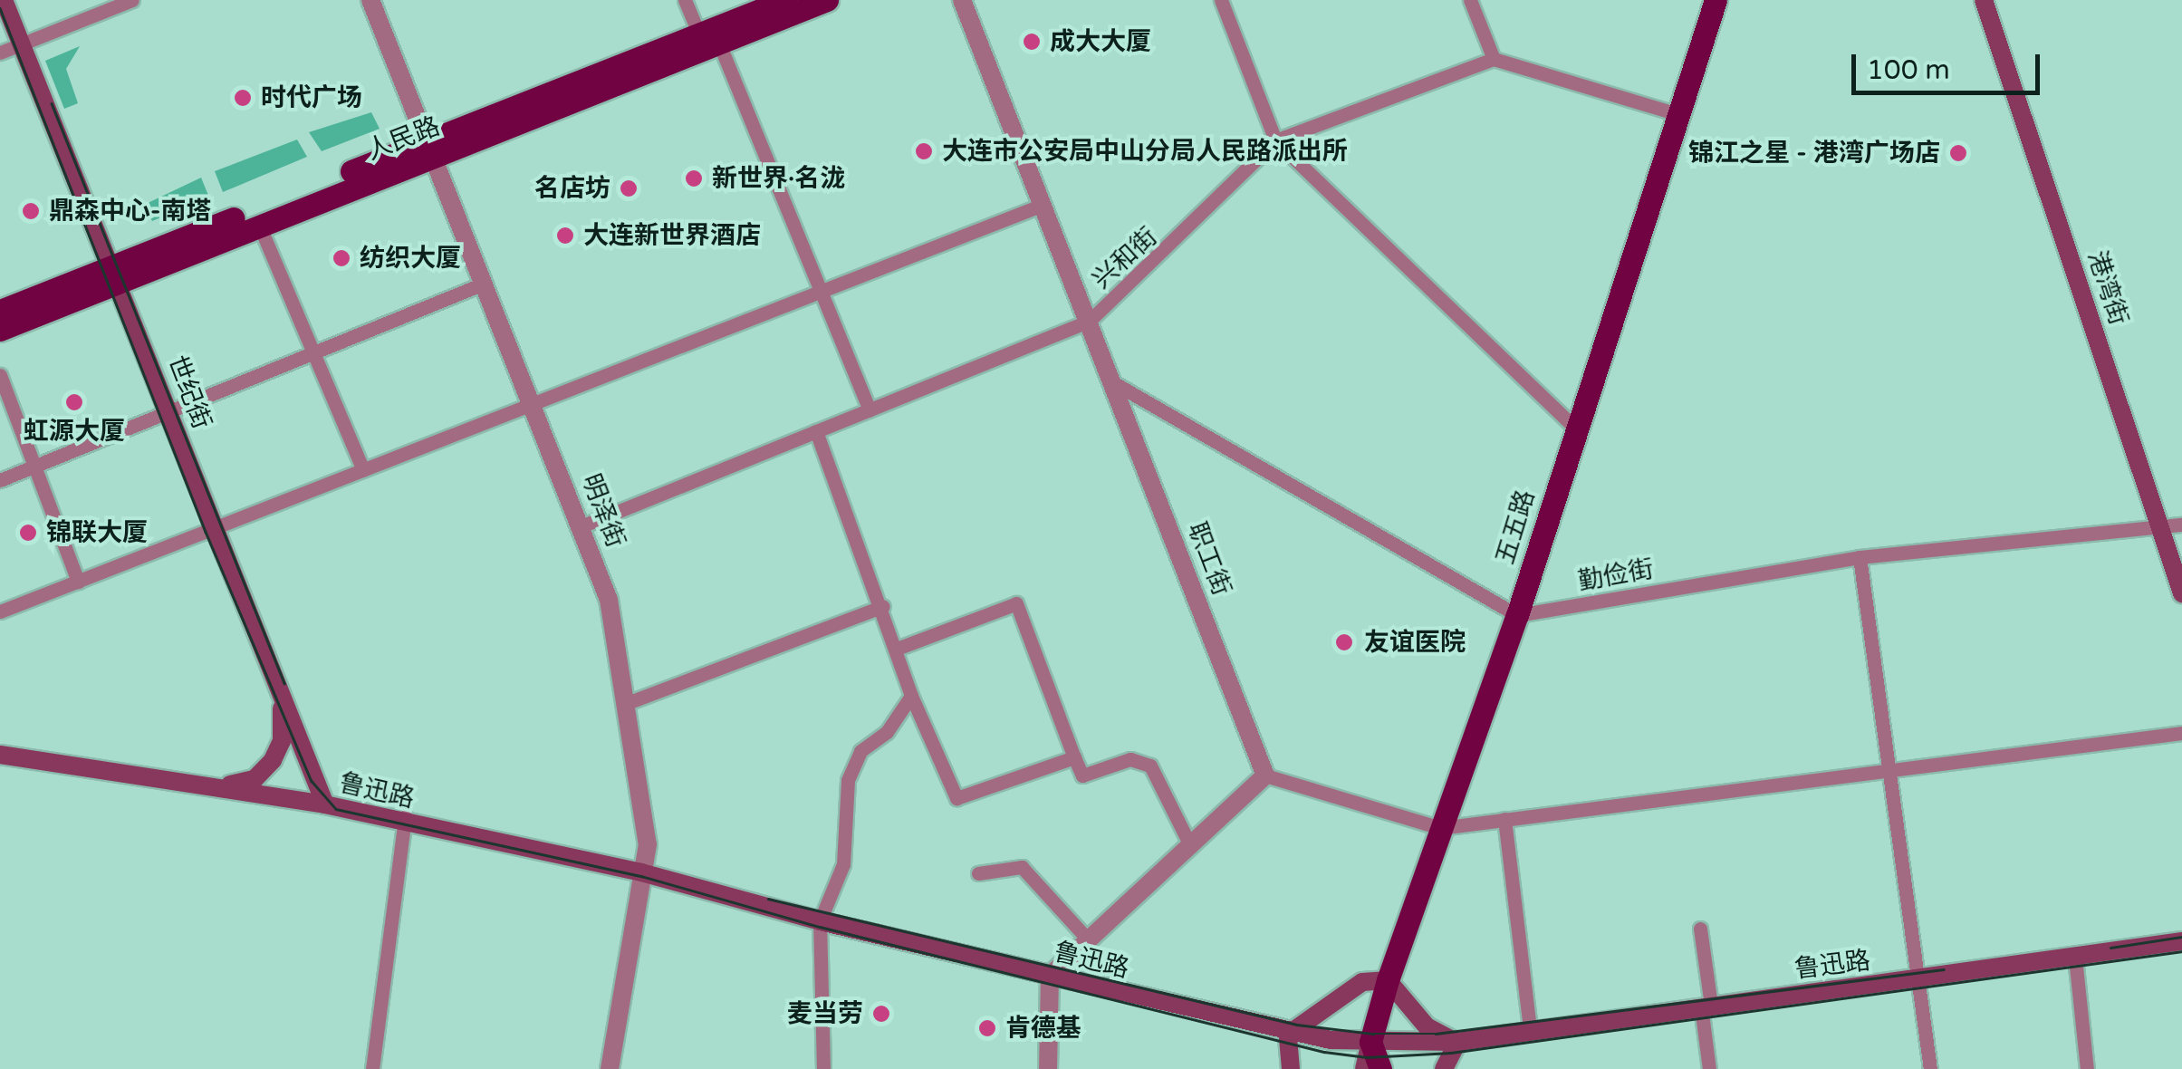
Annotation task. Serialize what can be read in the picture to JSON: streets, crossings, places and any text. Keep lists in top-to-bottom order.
{
  "streets": {
    "main road": [
      "人民路",
      "港湾街",
      "世纪街",
      "五五路",
      "鲁迅路"
    ],
    "street": [
      "兴和街",
      "明泽街",
      "职工街",
      "勤俭街"
    ]
  },
  "crossings": [
    ["人民路", "世纪街"],
    ["人民路", "明泽街"],
    ["兴和街", "明泽街"],
    ["兴和街", "职工街"],
    ["港湾街", "勤俭街"],
    ["世纪街", "鲁迅路"],
    ["明泽街", "鲁迅路"],
    ["五五路", "勤俭街"],
    ["五五路", "鲁迅路"]
  ],
  "places": [
    "成大大厦",
    "时代广场",
    "大连市公安局中山分局人民路派出所",
    "锦江之星 - 港湾广场店",
    "新世界·名泷",
    "名店坊",
    "鼎森中心-南塔",
    "大连新世界酒店",
    "纺织大厦",
    "虹源大厦",
    "锦联大厦",
    "友谊医院",
    "麦当劳",
    "肯德基"
  ],
  "scale_bar": "100 m"
}
